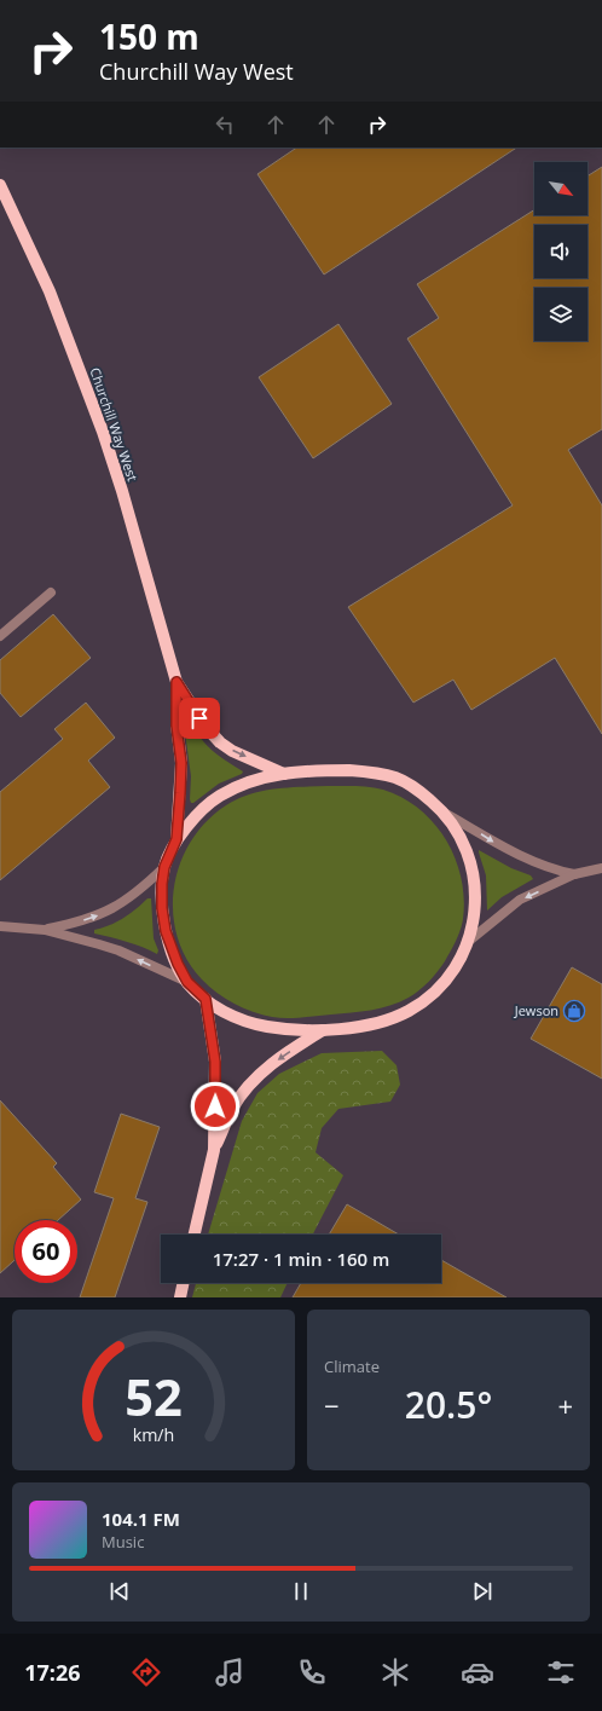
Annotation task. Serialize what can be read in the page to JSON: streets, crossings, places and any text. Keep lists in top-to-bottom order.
{
  "streets": {
    "main road": ["Churchill Way West"]
  },
  "places": {
    "shop": ["Jewson"]
  },
  "north": "bottom right",
  "page": {
    "turn": ["150 m", "Churchill Way West"],
    "limit": "60",
    "trip": "17:27 · 1 min · 160 m",
    "tile": "Climate",
    "heat": ["−", "20.5°", "+"],
    "song": ["104.1 FM", "Music"],
    "tabs": "17:26",
    "gauge": ["52", "km/h"]
  }
}
